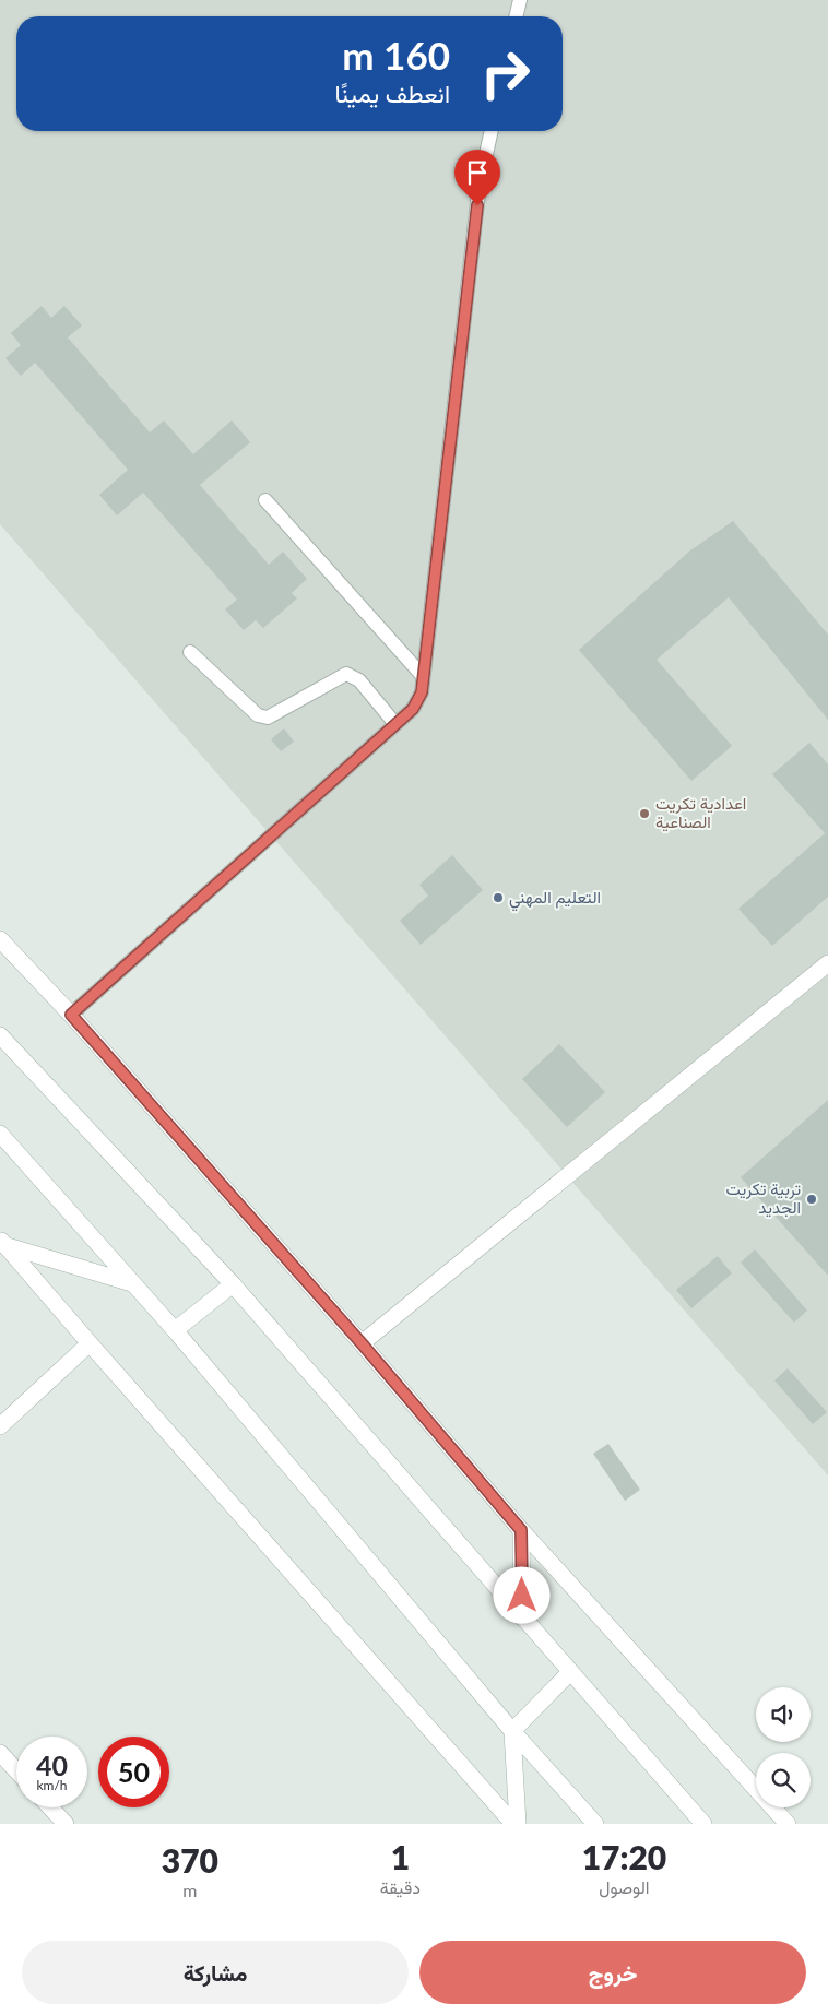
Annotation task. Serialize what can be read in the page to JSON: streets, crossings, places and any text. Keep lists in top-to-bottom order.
{
  "places": ["اعدادية تكريت الصناعية", "التعليم المهني", "تربية تكريت الجديد"],
  "page": {
    "turn": ["160 m", "انعطف يمينًا"],
    "speed": "40 km/h",
    "limit": "50",
    "eta": [
      "17:20",
      "الوصول",
      "1",
      "دقيقة",
      "370",
      "m"
    ],
    "buttons": ["خروج", "مشاركة"]
  }
}
